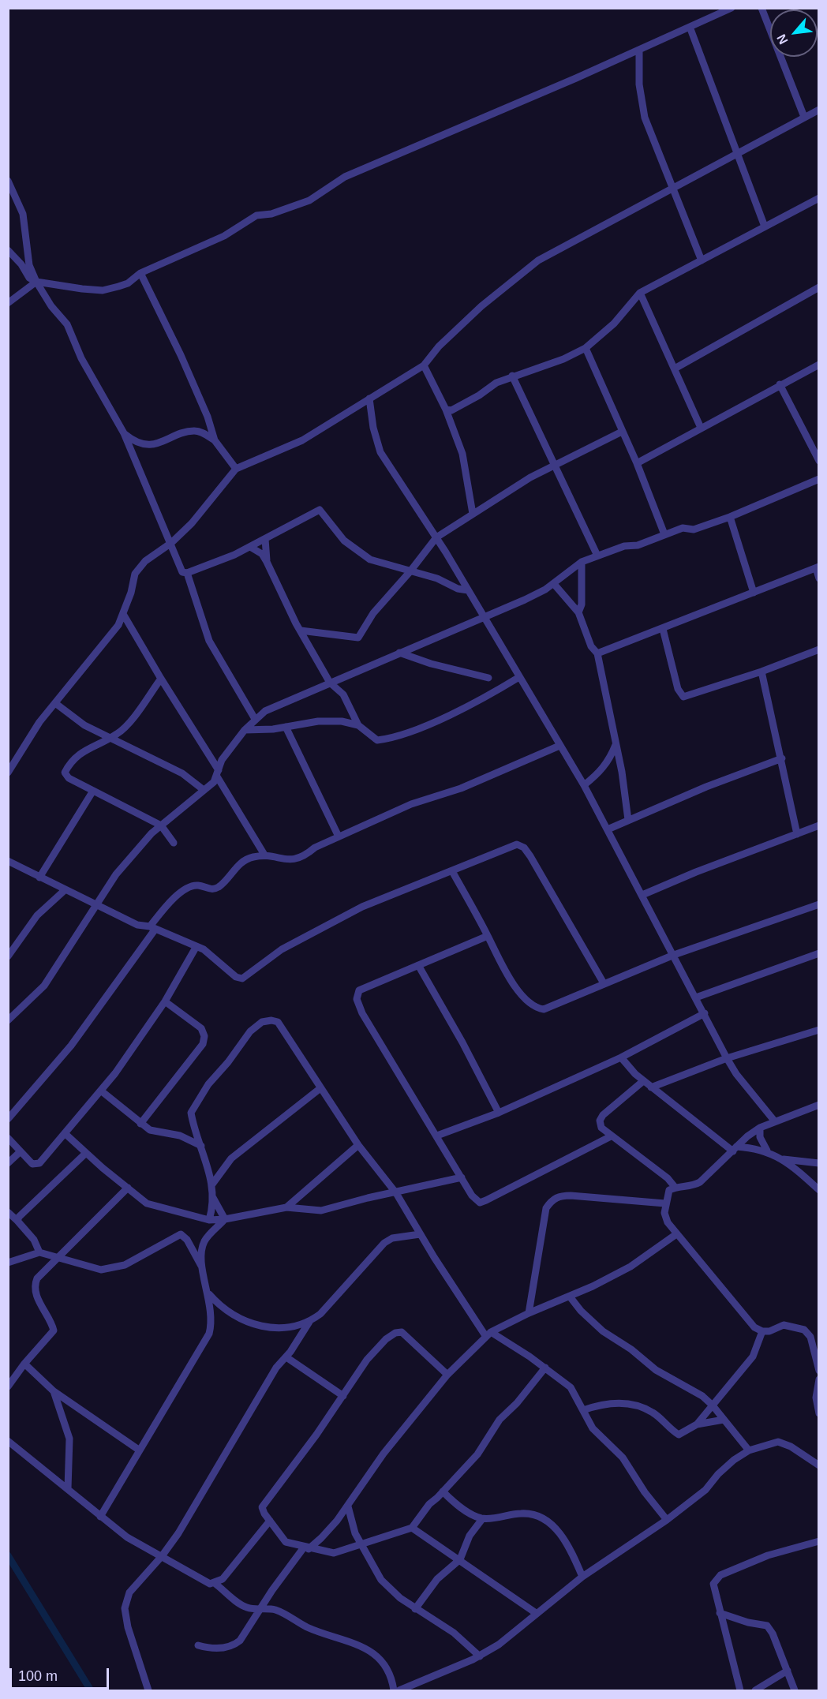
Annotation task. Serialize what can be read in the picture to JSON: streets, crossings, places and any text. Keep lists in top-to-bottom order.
{
  "scale_bar": "100 m",
  "north": "bottom left"
}
